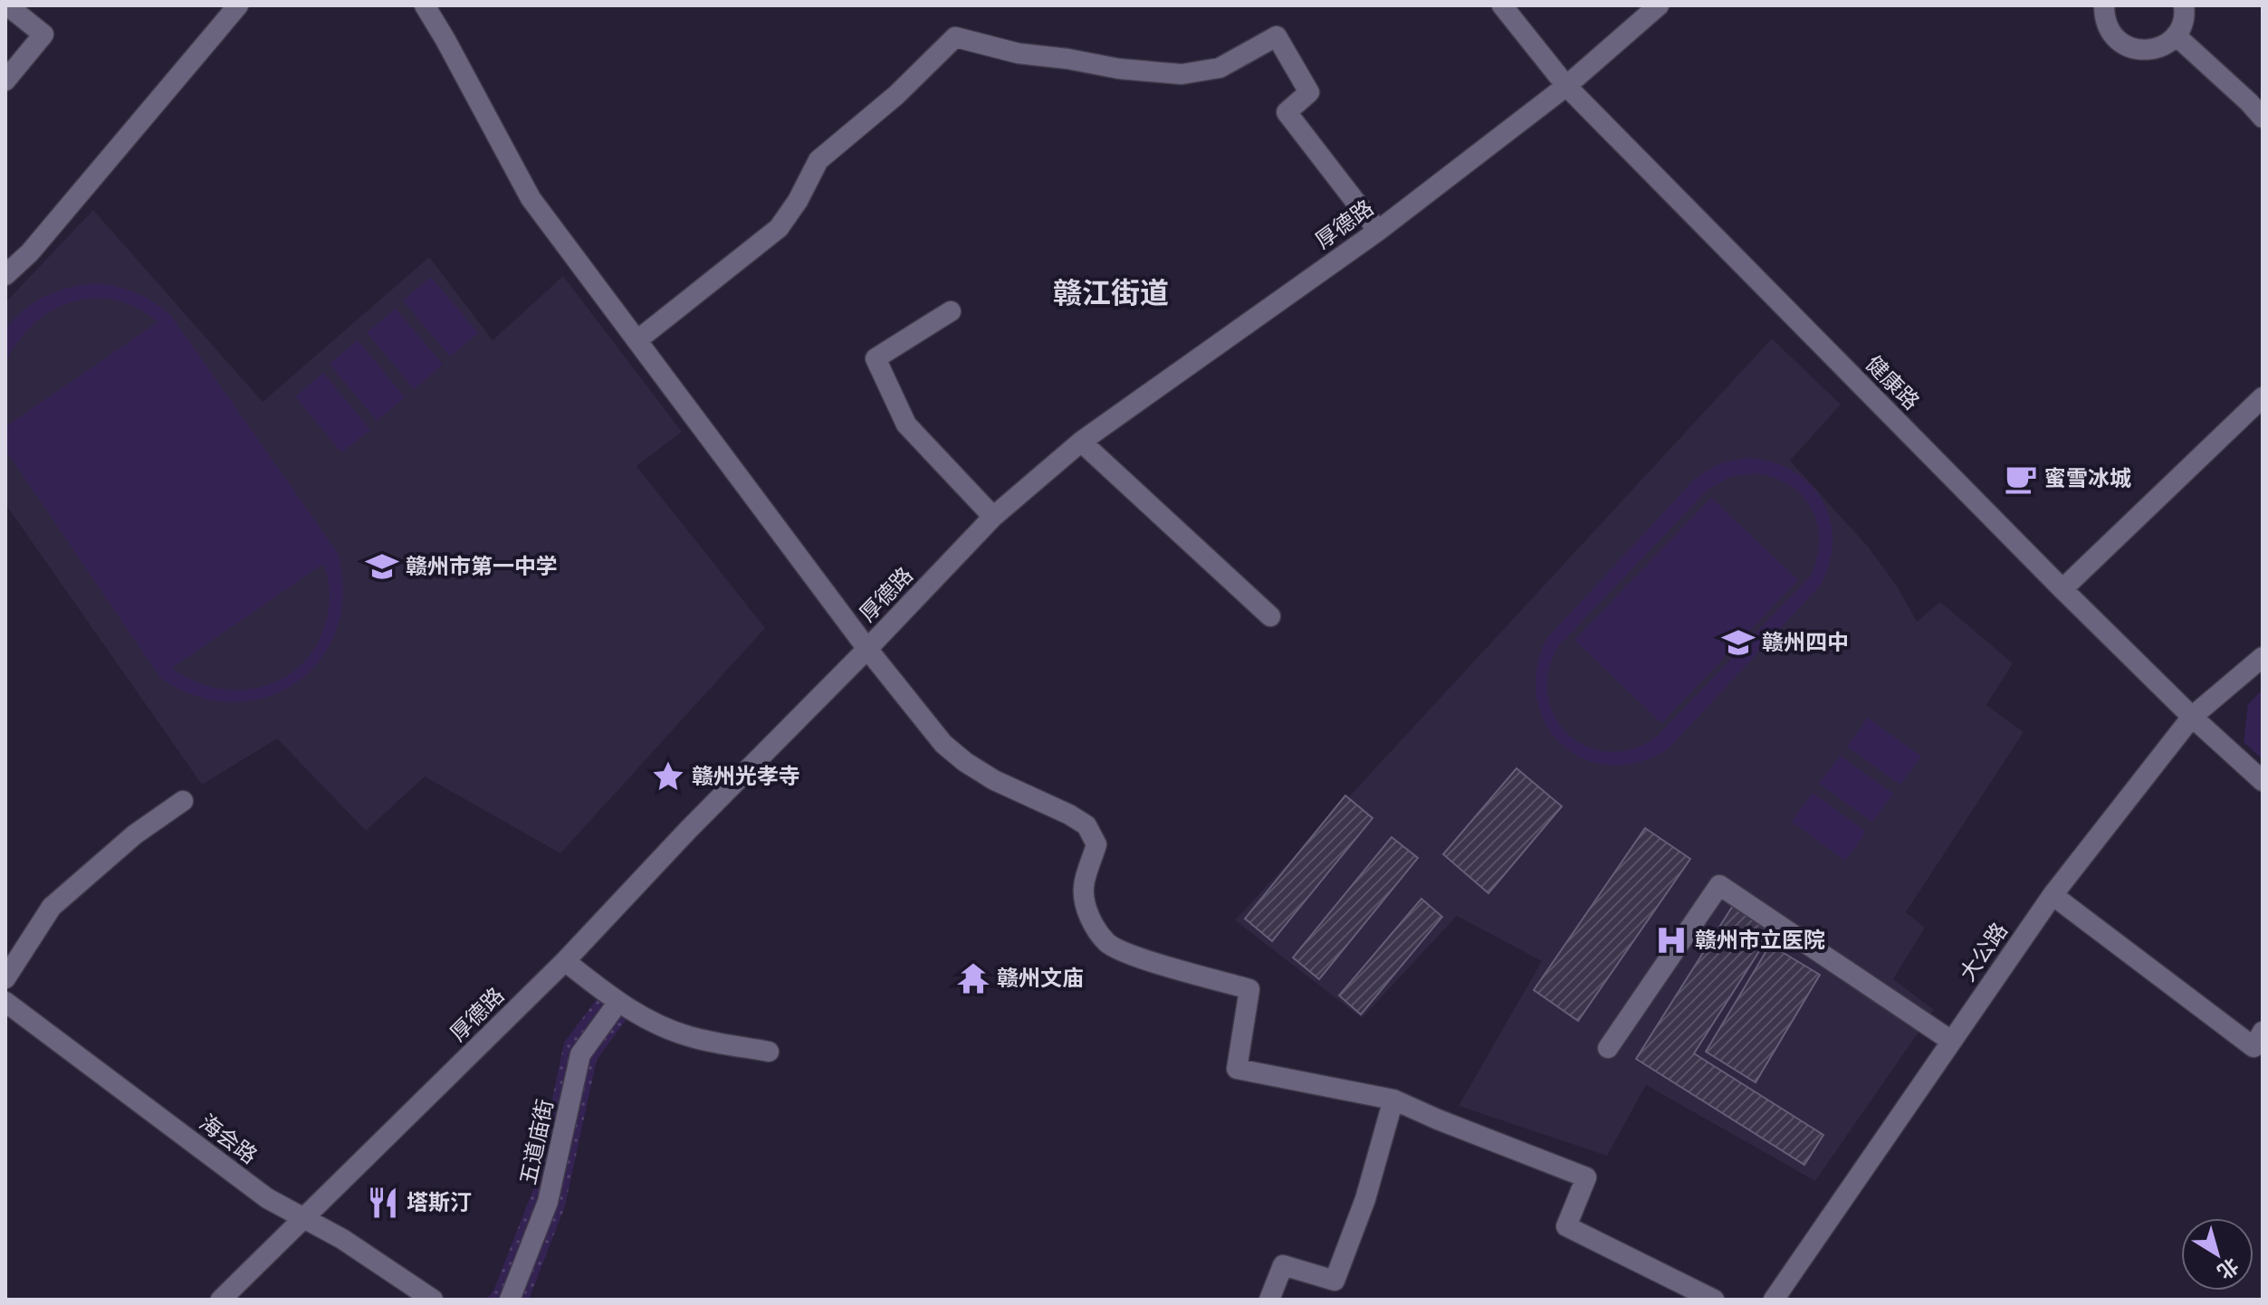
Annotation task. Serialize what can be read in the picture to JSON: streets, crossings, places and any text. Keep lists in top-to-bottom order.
{
  "streets": {
    "street": [
      "厚德路",
      "健康路",
      "大公路",
      "海会路",
      "五道庙街"
    ]
  },
  "crossings": [
    ["厚德路", "健康路"],
    ["厚德路", "海会路"],
    ["健康路", "大公路"]
  ],
  "districts": ["赣江街道"],
  "places": {
    "cafe": ["蜜雪冰城"],
    "school or university": ["赣州市第一中学", "赣州四中"],
    "place": ["赣州光孝寺"],
    "hospital": ["赣州市立医院"],
    "temple": ["赣州文庙"],
    "restaurant": ["塔斯汀"]
  },
  "north": "bottom right"
}
